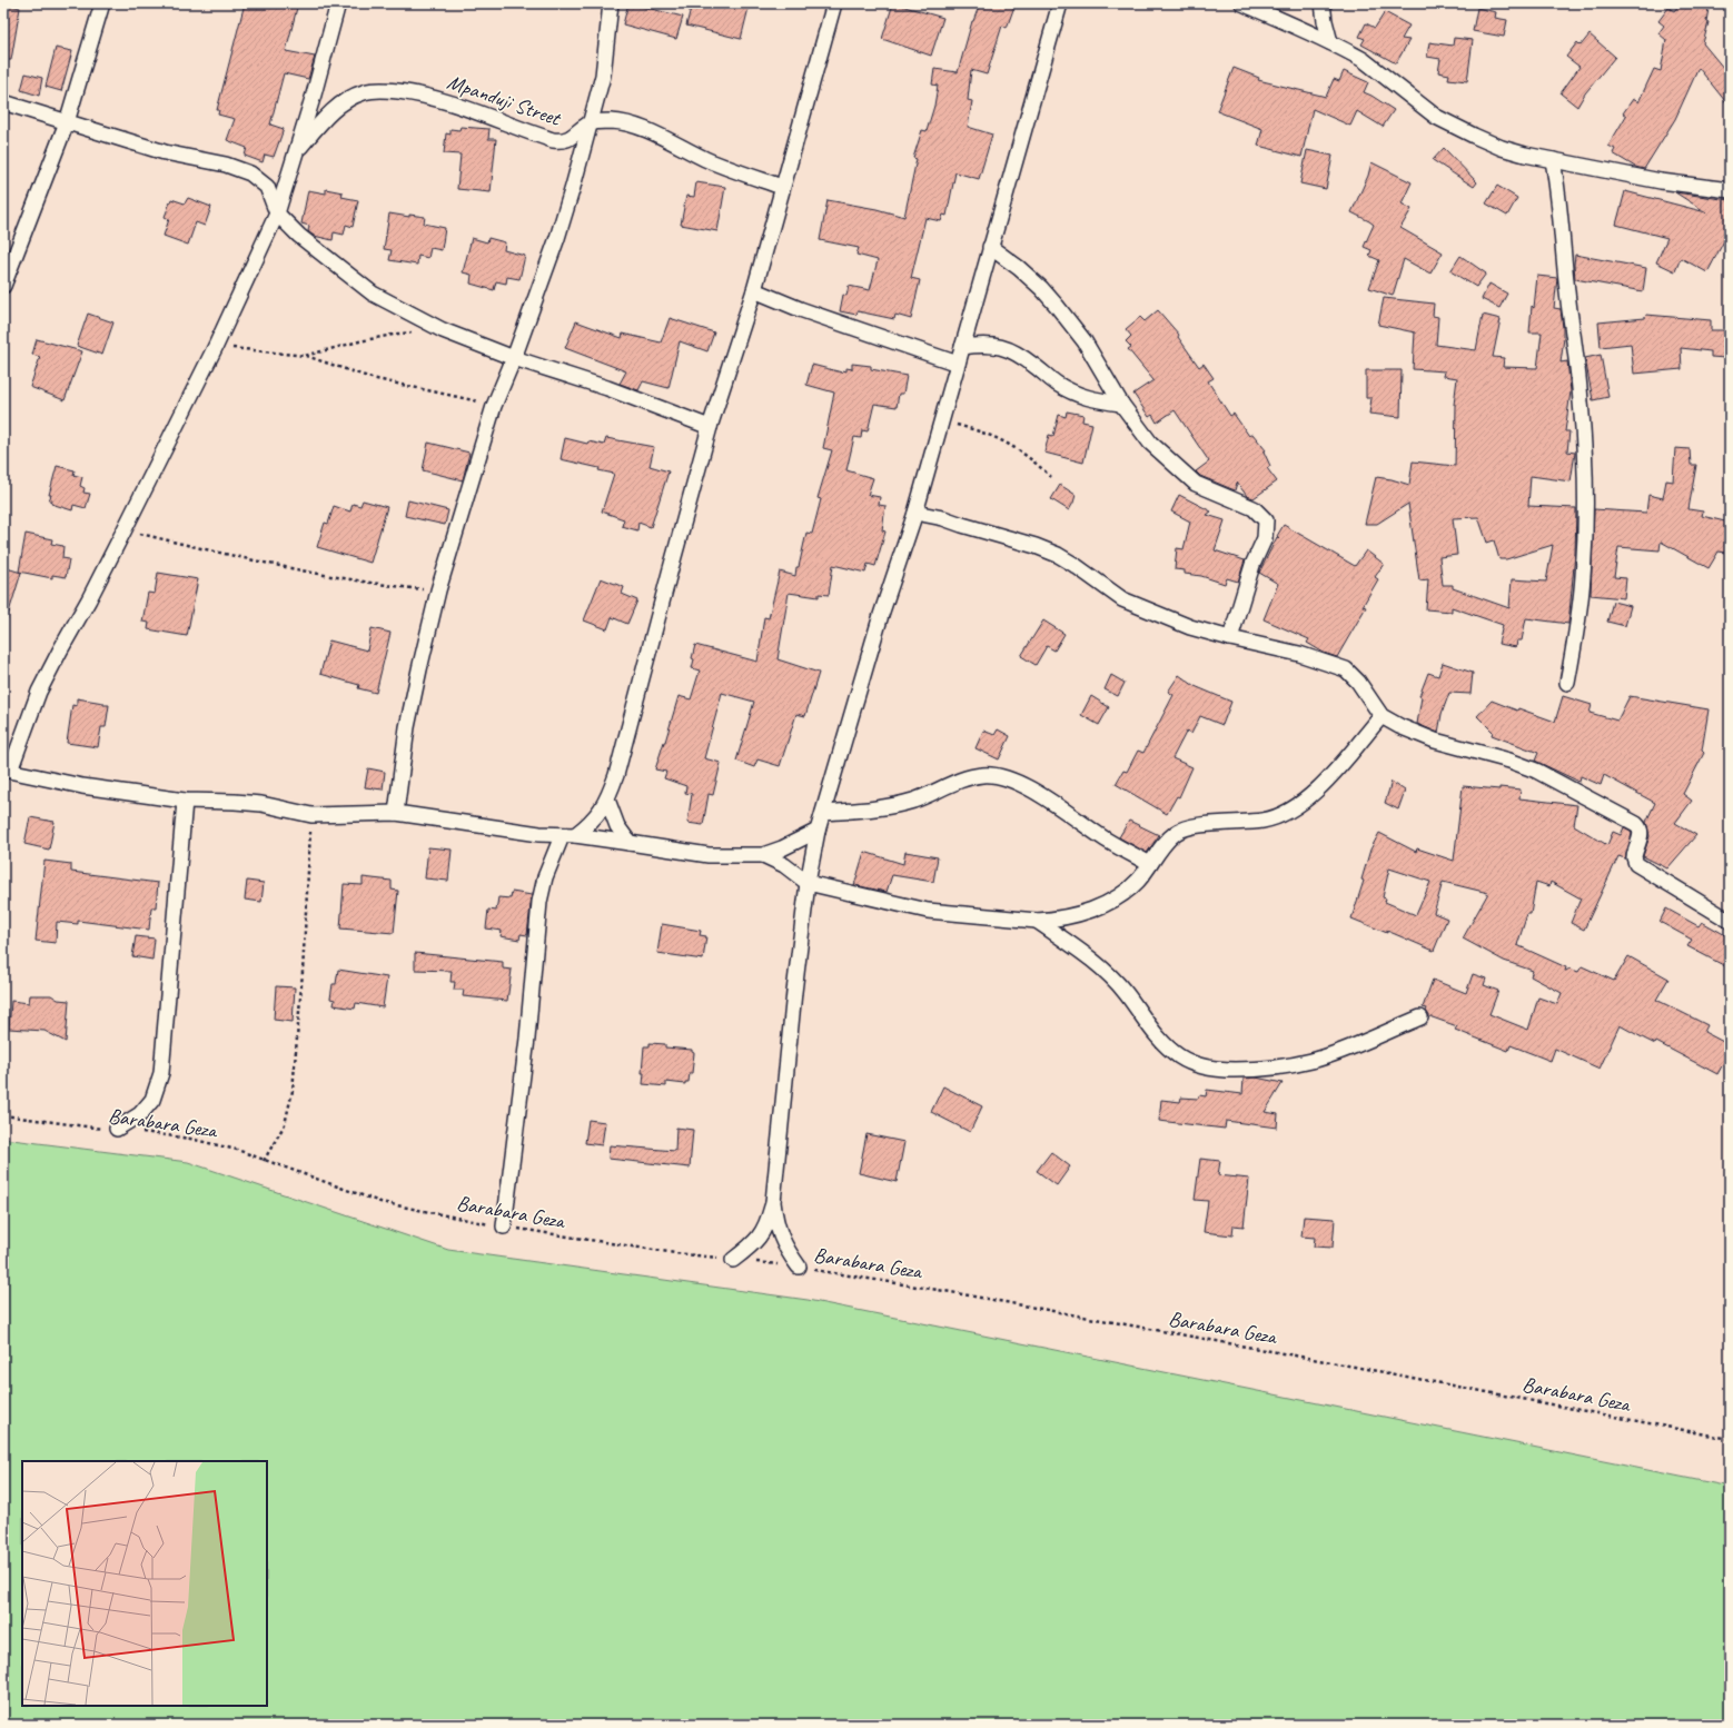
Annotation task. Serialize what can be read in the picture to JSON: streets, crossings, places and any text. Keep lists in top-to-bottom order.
{
  "streets": {
    "street": ["Mpanduji Street"],
    "path": ["Barabara Geza"]
  }
}
